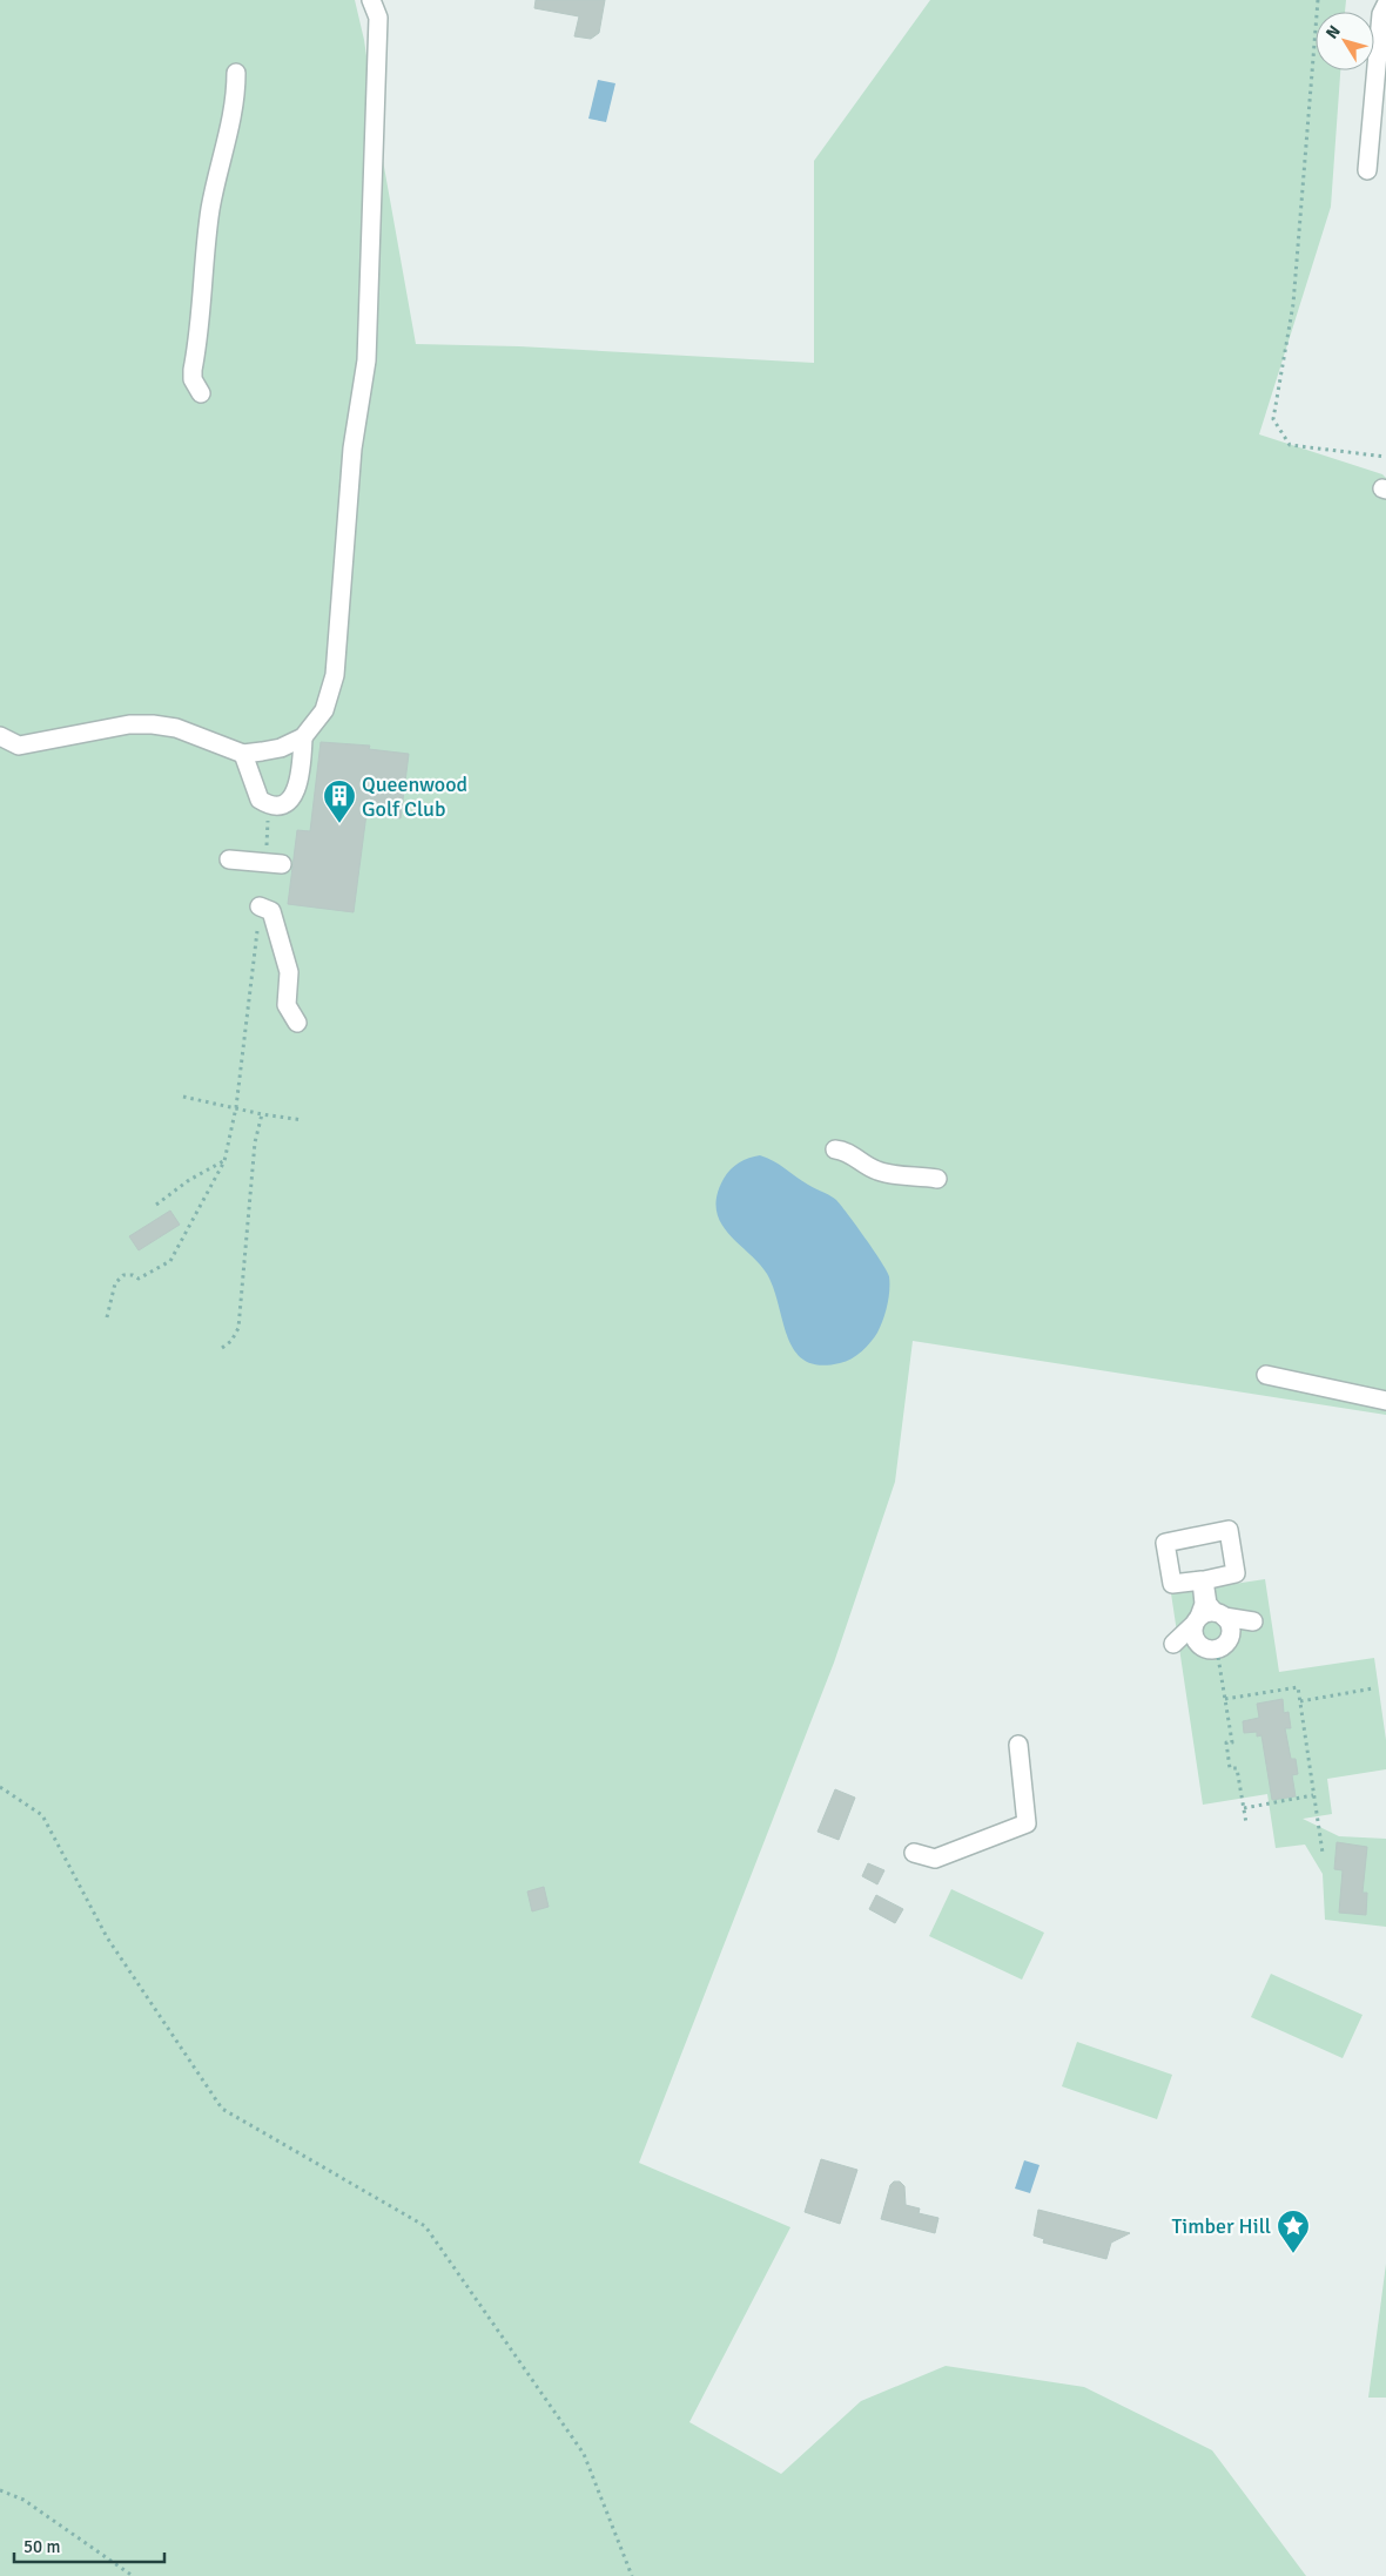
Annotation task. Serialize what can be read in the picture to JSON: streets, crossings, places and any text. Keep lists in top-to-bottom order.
{
  "places": {
    "building": ["Queenwood Golf Club"],
    "place": ["Timber Hill"]
  },
  "scale_bar": "50 m",
  "north": "top left"
}
